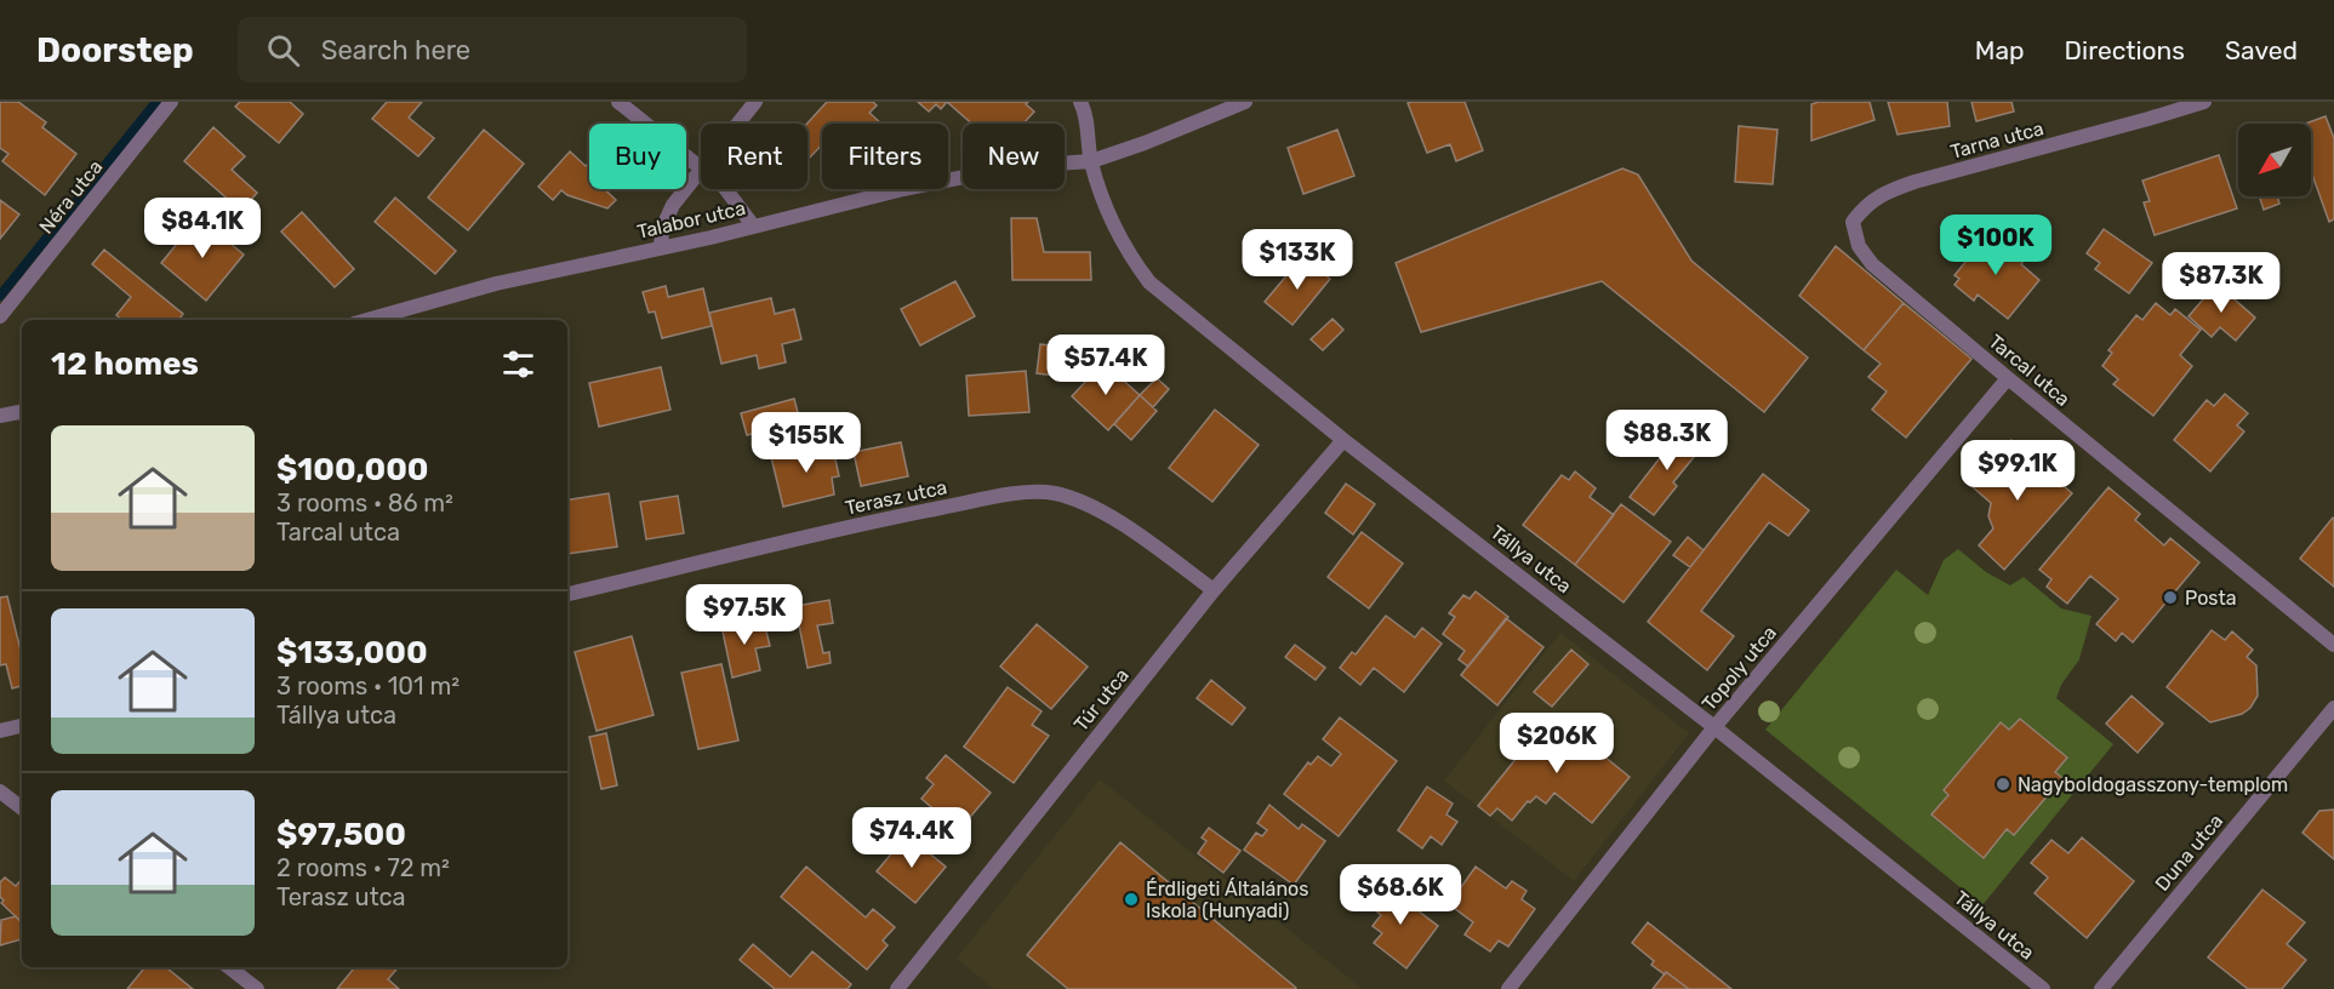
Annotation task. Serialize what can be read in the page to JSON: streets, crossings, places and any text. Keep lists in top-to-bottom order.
{
  "streets": {
    "street": [
      "Tarna utca",
      "Néra utca",
      "Talabor utca",
      "Tarcal utca",
      "Terasz utca",
      "Tállya utca",
      "Topoly utca",
      "Túr utca",
      "Duna utca"
    ]
  },
  "crossings": [
    ["Tarna utca", "Tarcal utca"],
    ["Talabor utca", "Tállya utca"],
    ["Tarcal utca", "Topoly utca"],
    ["Terasz utca", "Túr utca"],
    ["Tállya utca", "Topoly utca"],
    ["Tállya utca", "Túr utca"]
  ],
  "places": ["Posta", "Nagyboldogasszony-templom", "Érdligeti Általános Iskola (Hunyadi)"],
  "north": "bottom left",
  "page": {
    "header": "Doorstep",
    "search": "Search here",
    "nav": ["Map", "Directions", "Saved"],
    "chip": [
      "Buy",
      "Rent",
      "Filters",
      "New"
    ],
    "price": [
      "$84.1K",
      "$100K",
      "$133K",
      "$87.3K",
      "$57.4K",
      "$88.3K",
      "$155K",
      "$99.1K",
      "$97.5K",
      "$206K",
      "$74.4K",
      "$68.6K"
    ],
    "heading": "12 homes",
    "list": [
      {
        "name": "$100,000",
        "note": "3 rooms · 86 m² · Tarcal utca"
      },
      {
        "name": "$133,000",
        "note": "3 rooms · 101 m² · Tállya utca"
      },
      {
        "name": "$97,500",
        "note": "2 rooms · 72 m² · Terasz utca"
      }
    ]
  }
}
